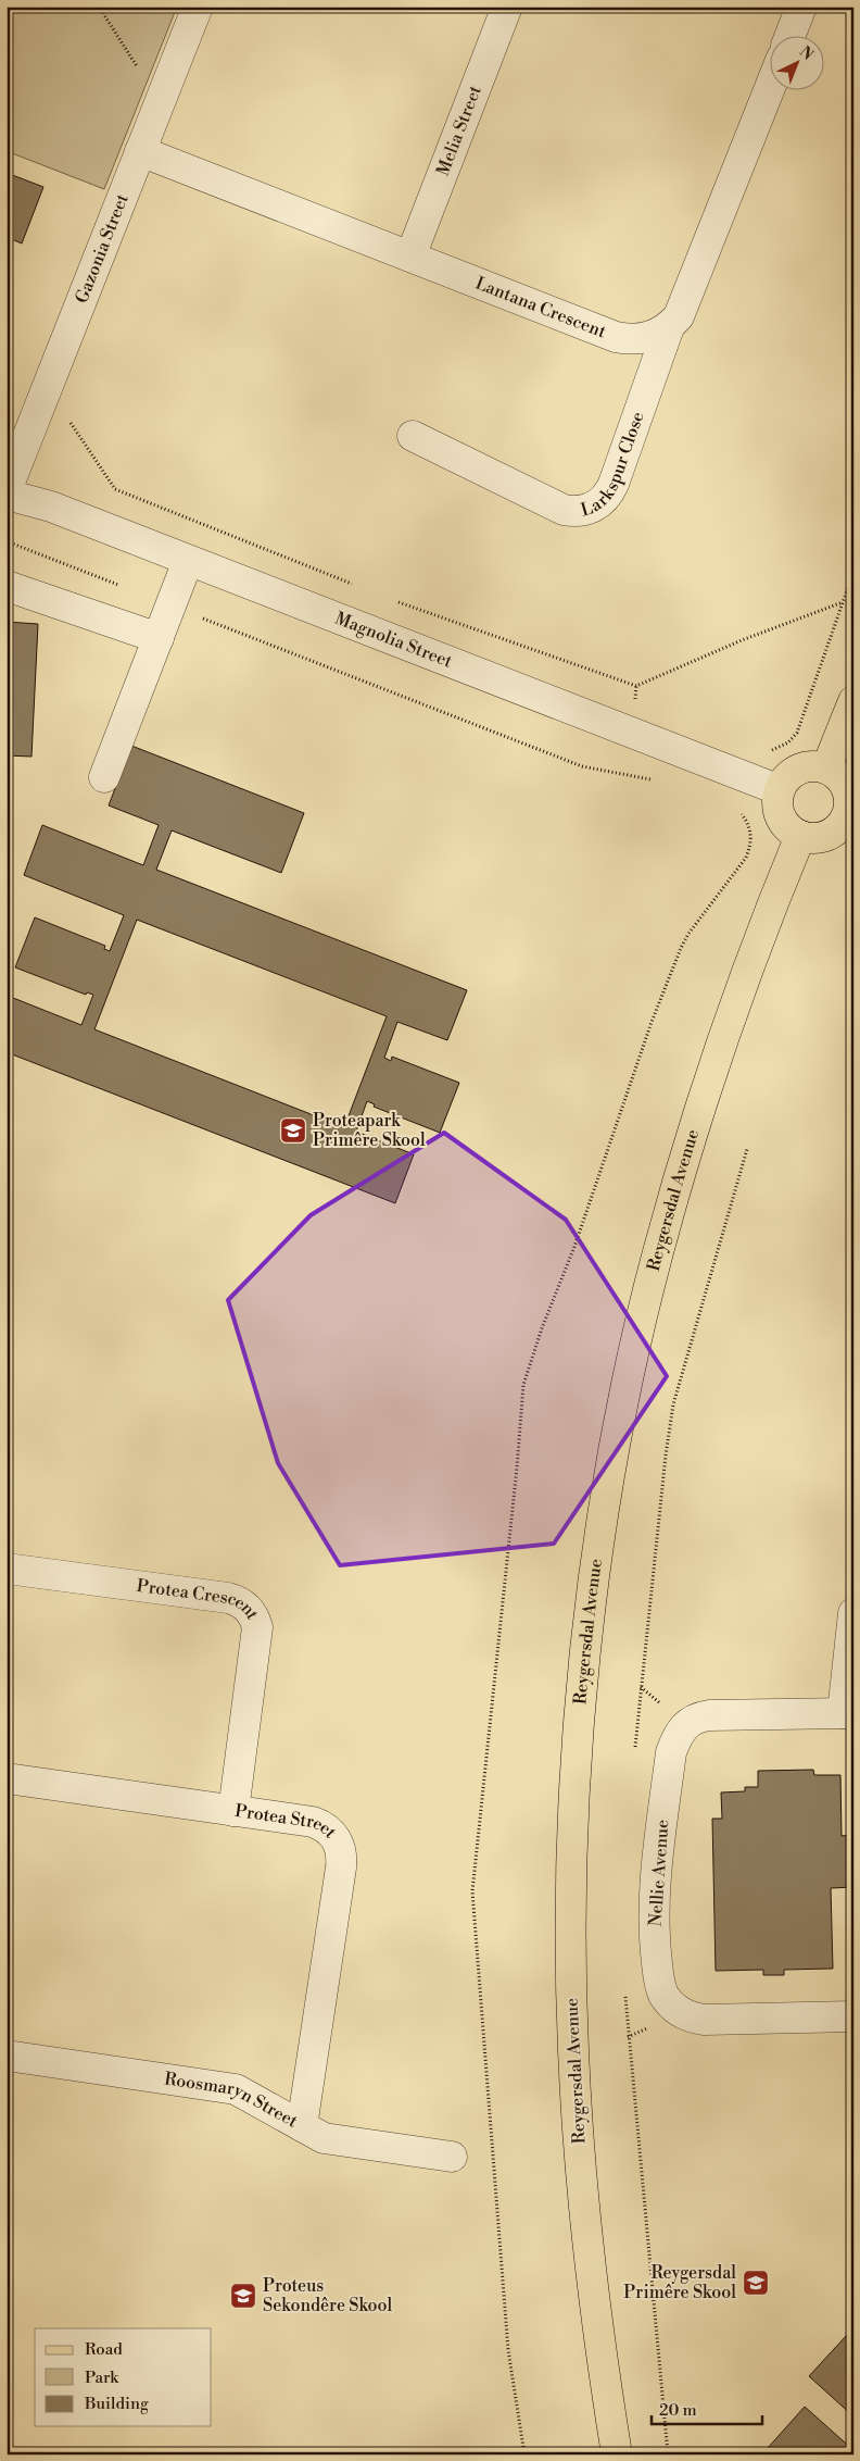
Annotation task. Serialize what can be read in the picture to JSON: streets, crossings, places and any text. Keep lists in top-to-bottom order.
{
  "streets": {
    "main road": ["Reygersdal Avenue"],
    "street": [
      "Melia Street",
      "Gazonia Street",
      "Lantana Crescent",
      "Larkspur Close",
      "Magnolia Street",
      "Protea Crescent",
      "Protea Street",
      "Nellie Avenue",
      "Roosmaryn Street"
    ]
  },
  "crossings": [
    ["Melia Street", "Lantana Crescent"],
    ["Gazonia Street", "Lantana Crescent"],
    ["Lantana Crescent", "Larkspur Close"],
    ["Magnolia Street", "Reygersdal Avenue"],
    ["Protea Crescent", "Protea Street"],
    ["Protea Street", "Roosmaryn Street"]
  ],
  "places": {
    "school or university": ["Proteapark Primêre Skool", "Reygersdal Primêre Skool", "Proteus Sekondêre Skool"]
  },
  "legend": ["Road", "Park", "Building"],
  "scale_bar": "20 m",
  "north": "top right"
}
